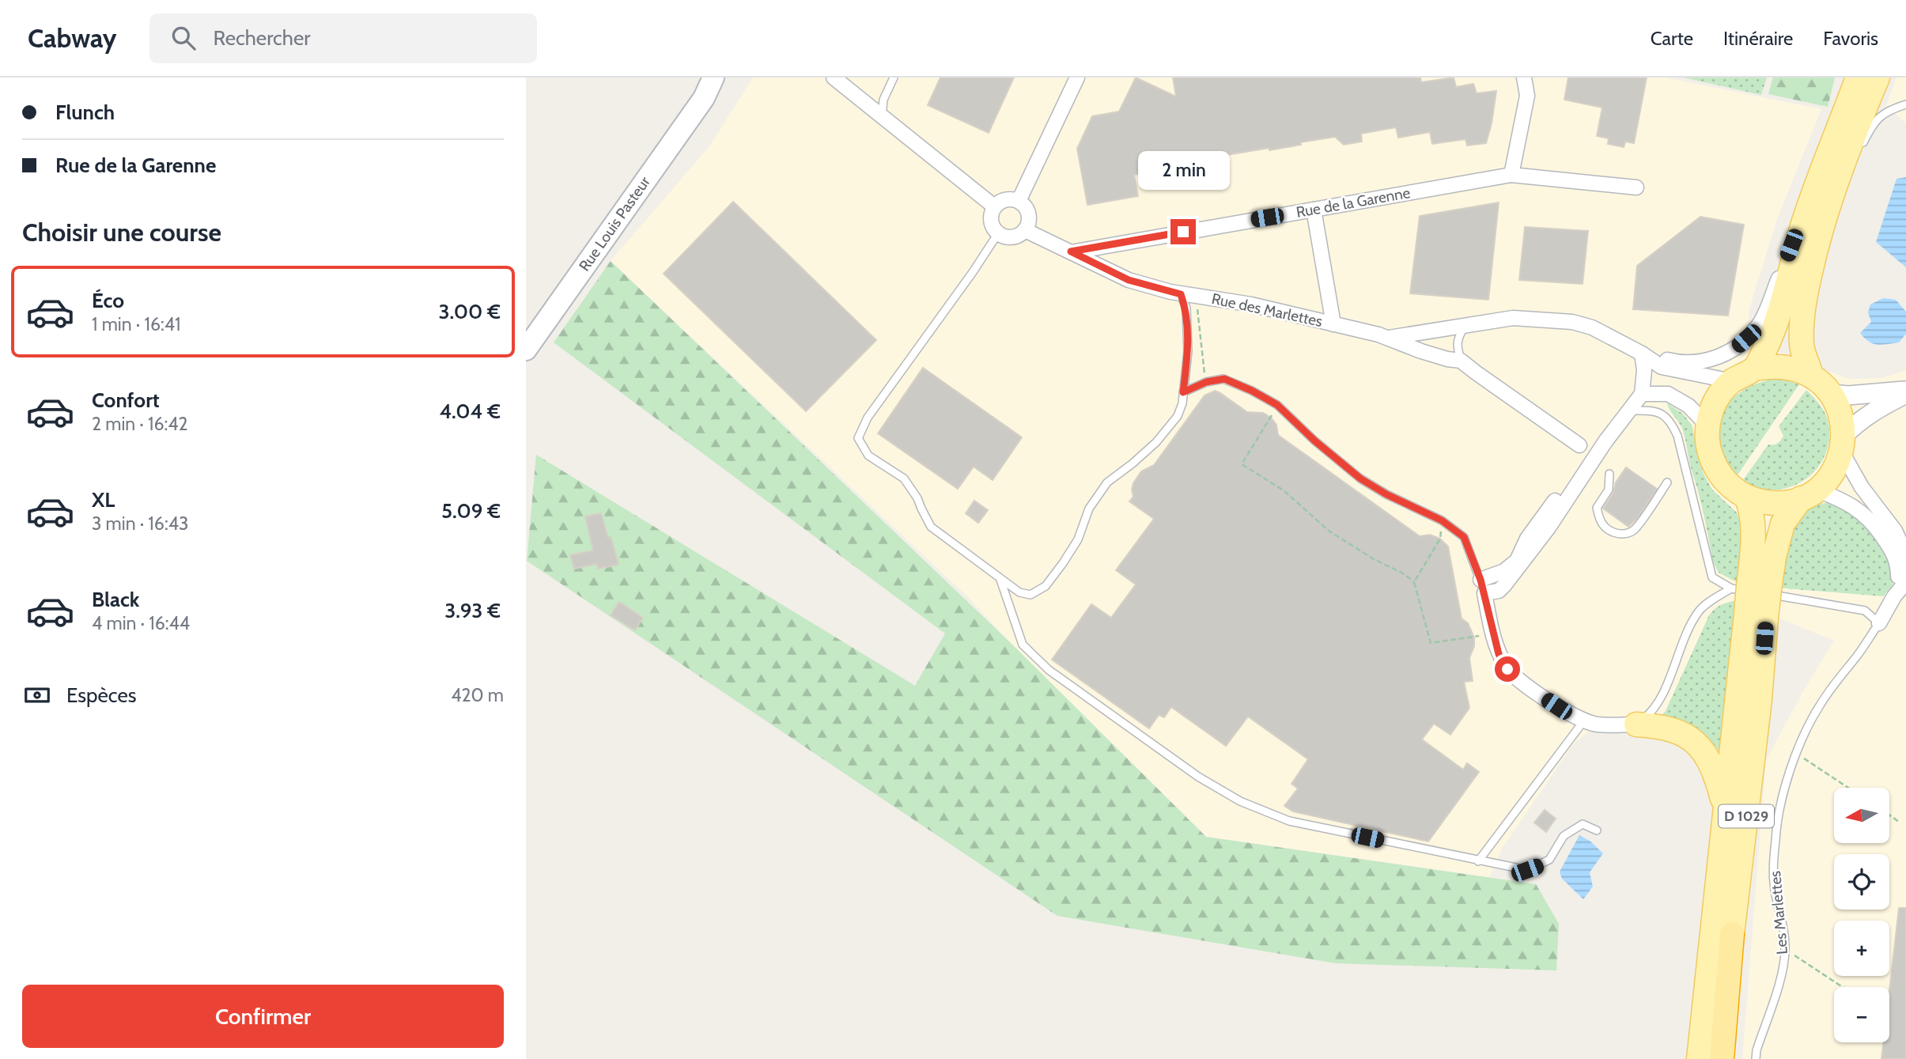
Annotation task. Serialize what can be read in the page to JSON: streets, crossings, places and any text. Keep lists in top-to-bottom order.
{
  "streets": {
    "highway": ["D 1029"],
    "main road": ["Rue Louis Pasteur"],
    "street": ["Rue de la Garenne", "Rue des Marlettes"],
    "lane": ["Les Marlettes"]
  },
  "crossings": [
    ["Rue de la Garenne", "Rue des Marlettes"]
  ],
  "north": "left",
  "page": {
    "header": "Cabway",
    "search": "Rechercher",
    "nav": ["Carte", "Itinéraire", "Favoris"],
    "banner": ["Flunch", "Rue de la Garenne"],
    "bubble": "2 min",
    "heading": "Choisir une course",
    "list": [
      {
        "name": "Éco",
        "note": "1 min · 16:41",
        "value": "3.00 €"
      },
      {
        "name": "Confort",
        "note": "2 min · 16:42",
        "value": "4.04 €"
      },
      {
        "name": "XL",
        "note": "3 min · 16:43",
        "value": "5.09 €"
      },
      {
        "name": "Black",
        "note": "4 min · 16:44",
        "value": "3.93 €"
      }
    ],
    "pay": ["Espèces", "420 m"],
    "map_buttons": ["+", "−"],
    "buttons": "Confirmer"
  }
}
